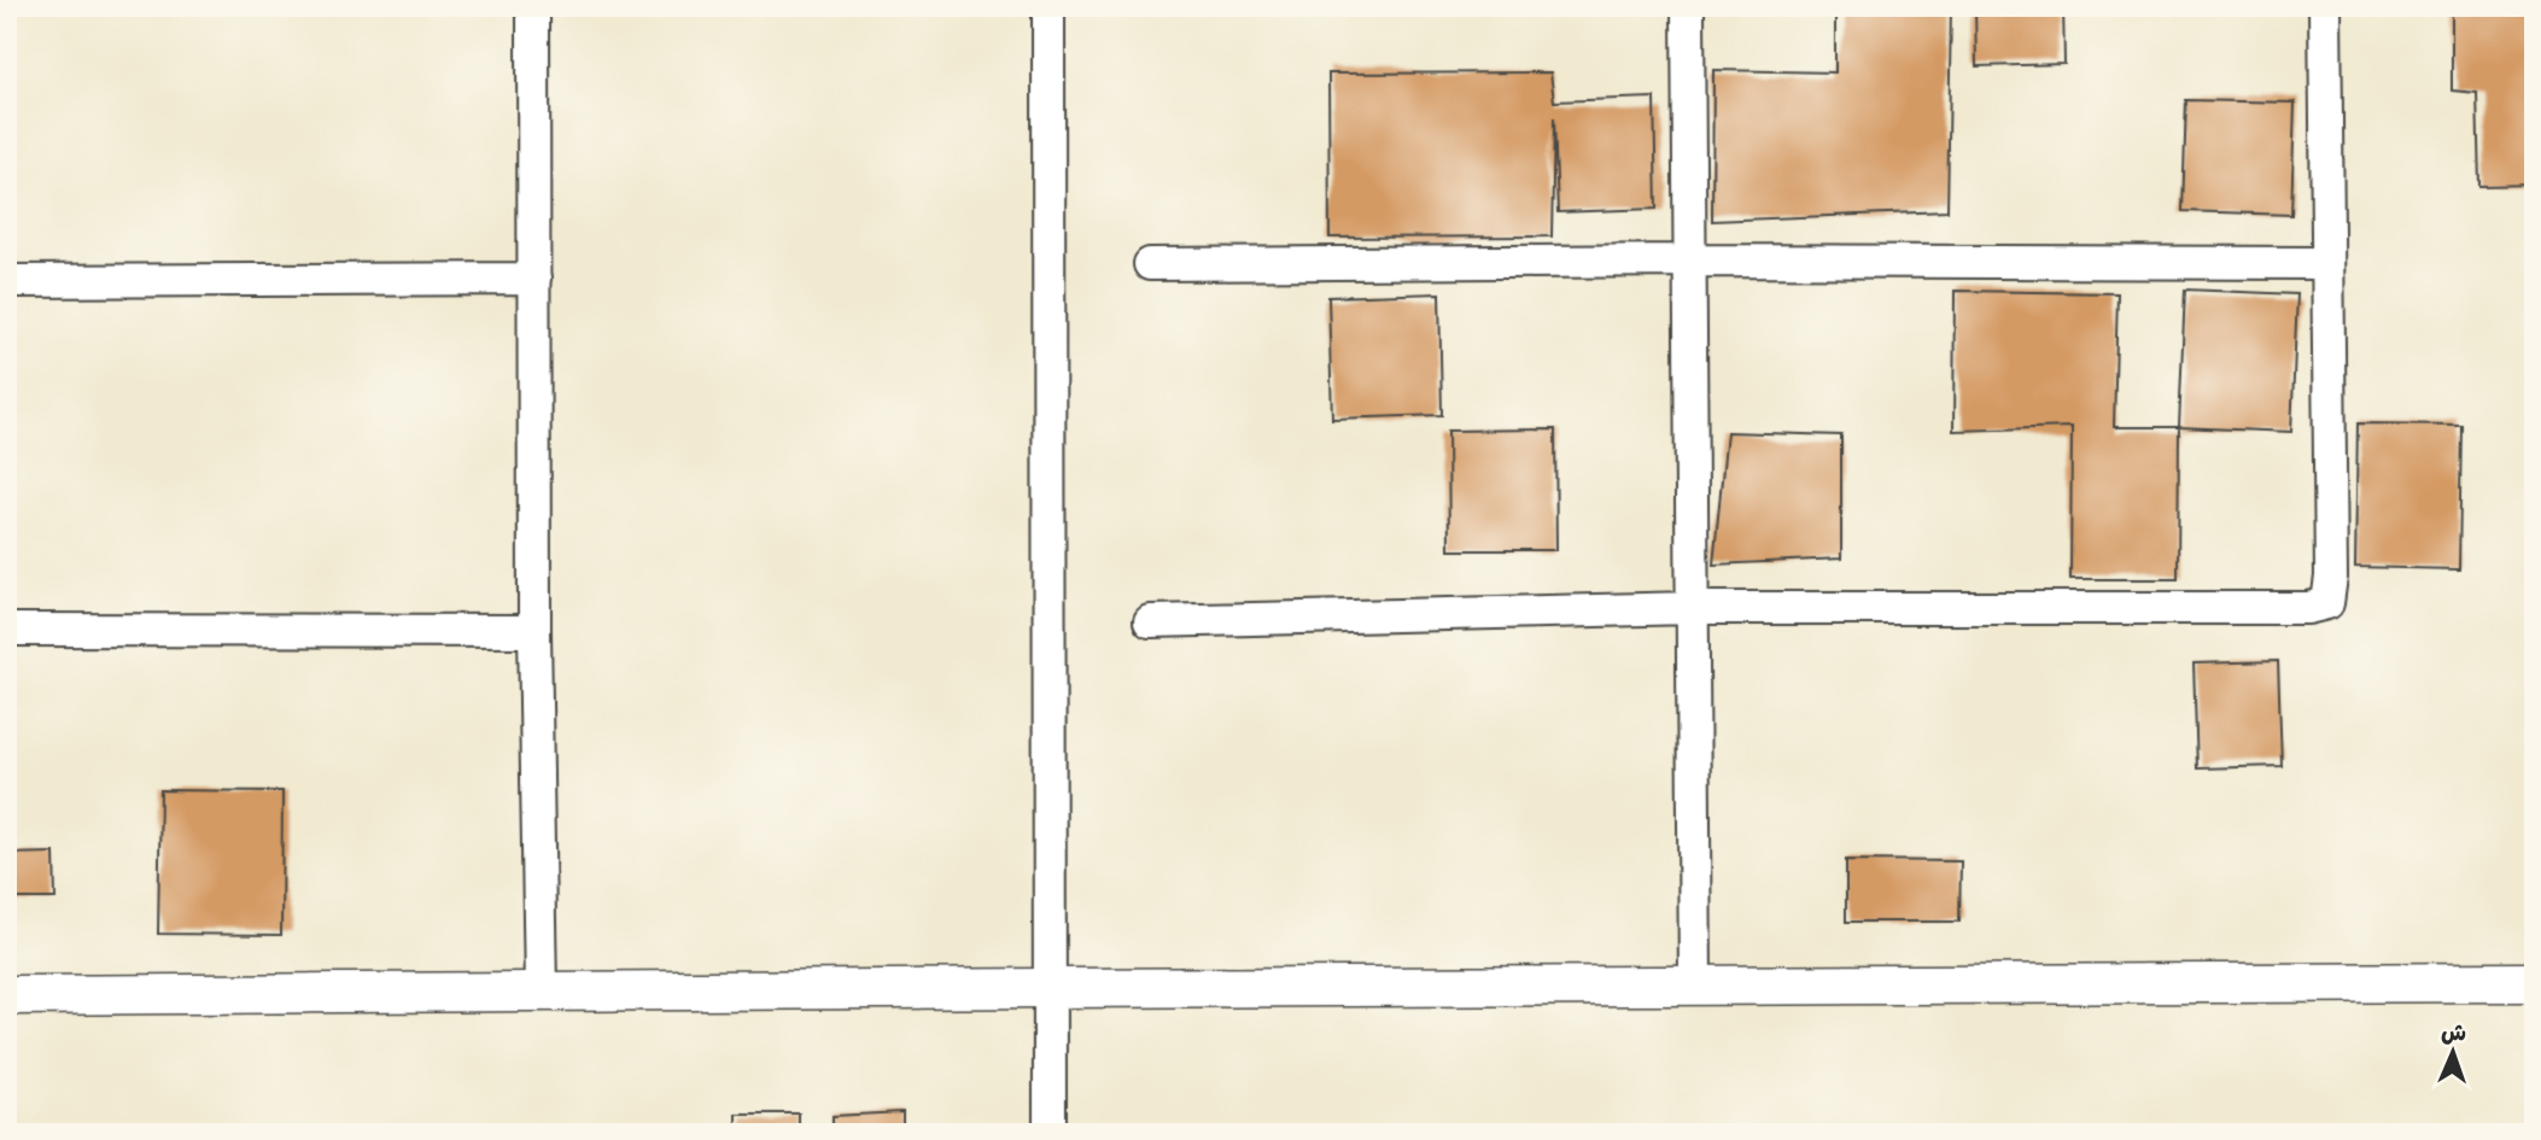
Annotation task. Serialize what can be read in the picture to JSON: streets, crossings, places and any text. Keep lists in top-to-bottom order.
{
  "north": "top"
}
